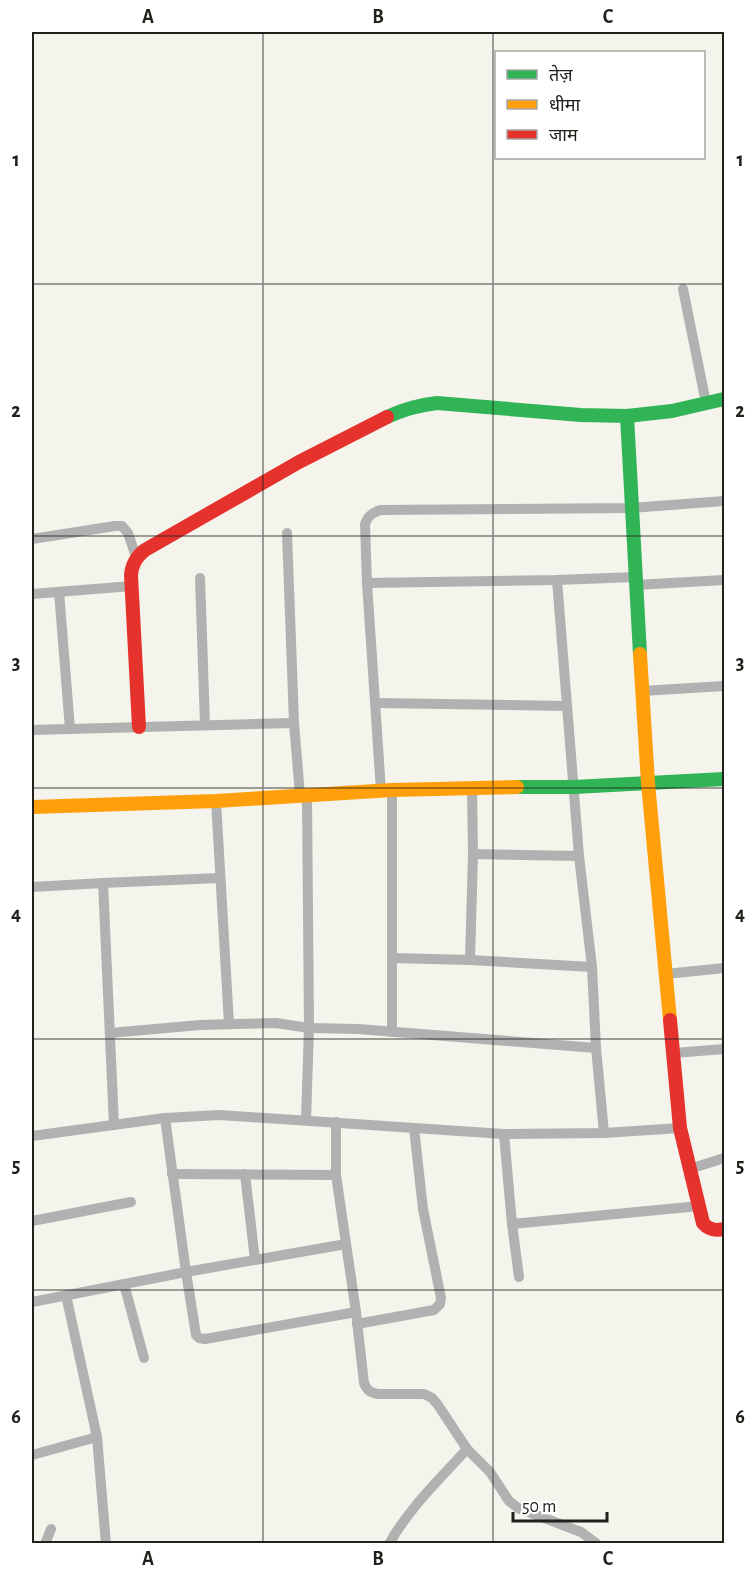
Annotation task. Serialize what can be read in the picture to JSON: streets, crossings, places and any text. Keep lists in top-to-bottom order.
{
  "legend": ["तेज़", "धीमा", "जाम"],
  "scale_bar": "50 m",
  "grid": {
    "columns": ["A", "B", "C"],
    "rows": [
      "1",
      "2",
      "3",
      "4",
      "5",
      "6"
    ]
  }
}
